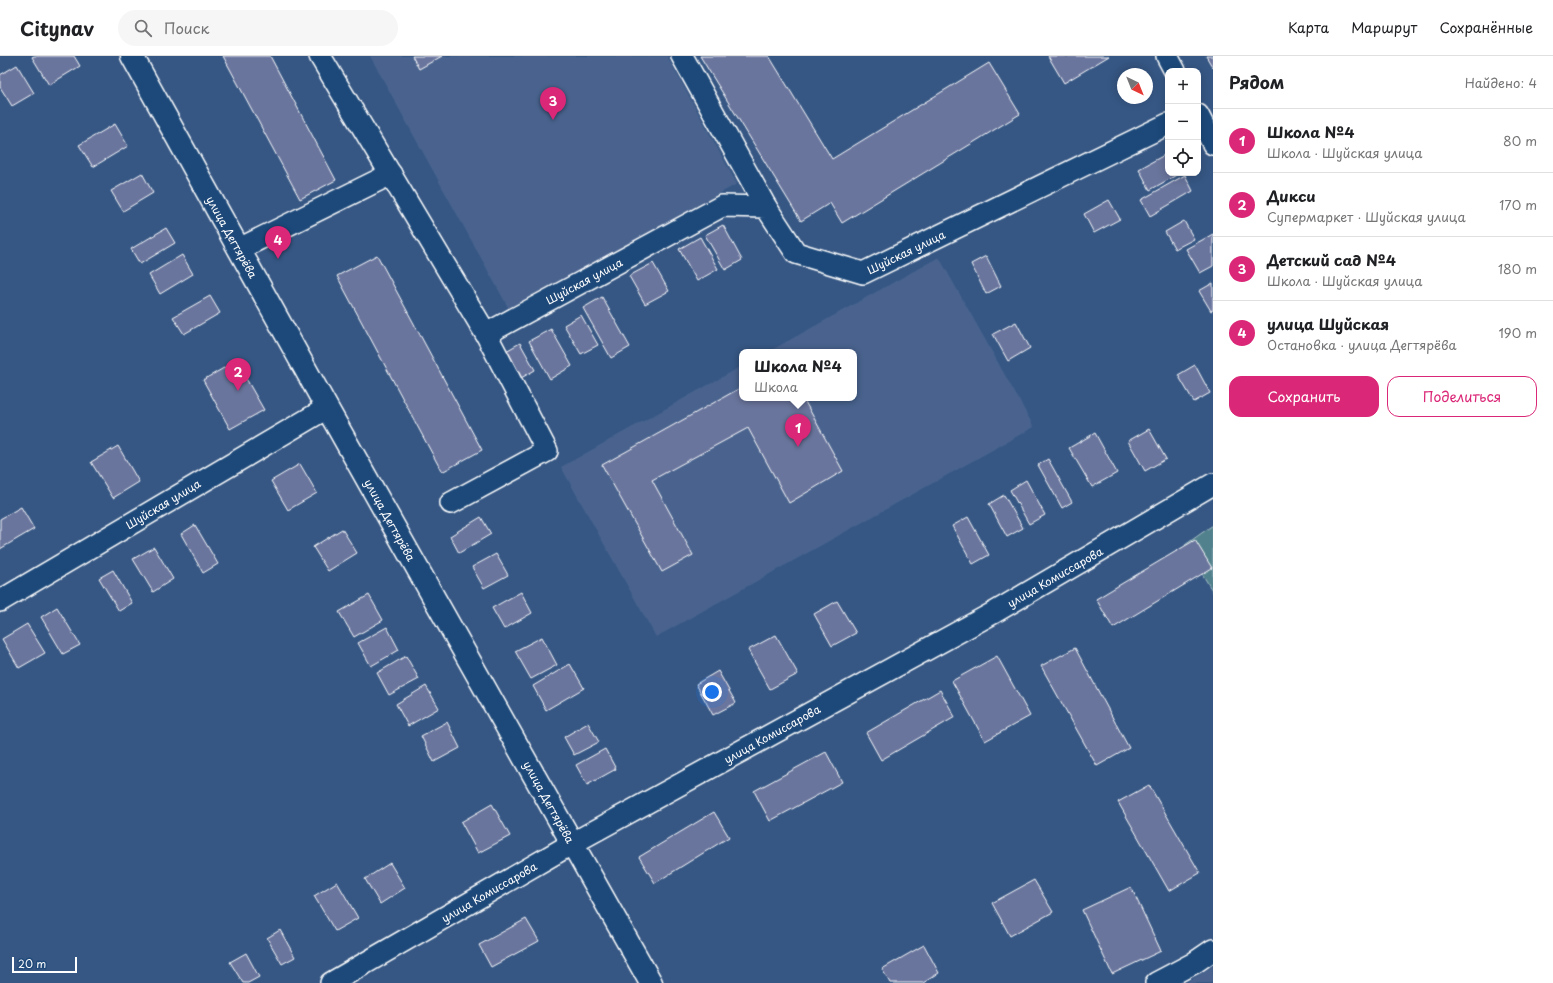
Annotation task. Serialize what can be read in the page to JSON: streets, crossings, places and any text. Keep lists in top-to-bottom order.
{
  "streets": {
    "main road": ["улица Дегтярёва"],
    "street": ["Шуйская улица", "улица Комиссарова"]
  },
  "crossings": [
    ["улица Дегтярёва", "Шуйская улица"],
    ["улица Дегтярёва", "улица Комиссарова"]
  ],
  "scale_bar": "20 m",
  "north": "bottom right",
  "page": {
    "header": "Citynav",
    "search": "Поиск",
    "nav": ["Карта", "Маршрут", "Сохранённые"],
    "heading": ["Рядом", "Найдено: 4"],
    "map_buttons": ["+", "−"],
    "pins": [
      "3",
      "4",
      "2",
      "1"
    ],
    "list": [
      {
        "mark": "1",
        "name": "Школа №4",
        "note": "Школа · Шуйская улица",
        "value": "80 m"
      },
      {
        "mark": "2",
        "name": "Дикси",
        "note": "Супермаркет · Шуйская улица",
        "value": "170 m"
      },
      {
        "mark": "3",
        "name": "Детский сад №4",
        "note": "Школа · Шуйская улица",
        "value": "180 m"
      },
      {
        "mark": "4",
        "name": "улица Шуйская",
        "note": "Остановка · улица Дегтярёва",
        "value": "190 m"
      }
    ],
    "popup": ["Школа №4", "Школа"],
    "buttons": ["Сохранить", "Поделиться"],
    "scale": "20 m"
  }
}
